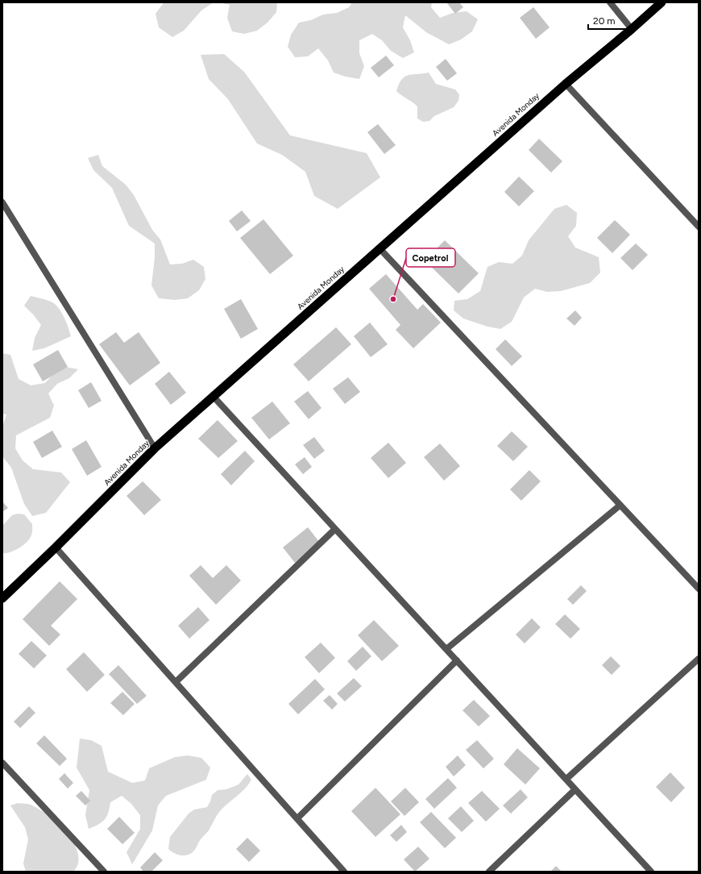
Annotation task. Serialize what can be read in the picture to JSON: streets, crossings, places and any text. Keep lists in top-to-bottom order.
{
  "streets": {
    "highway": ["Avenida Monday"]
  },
  "places": ["Copetrol"],
  "scale_bar": "20 m"
}
